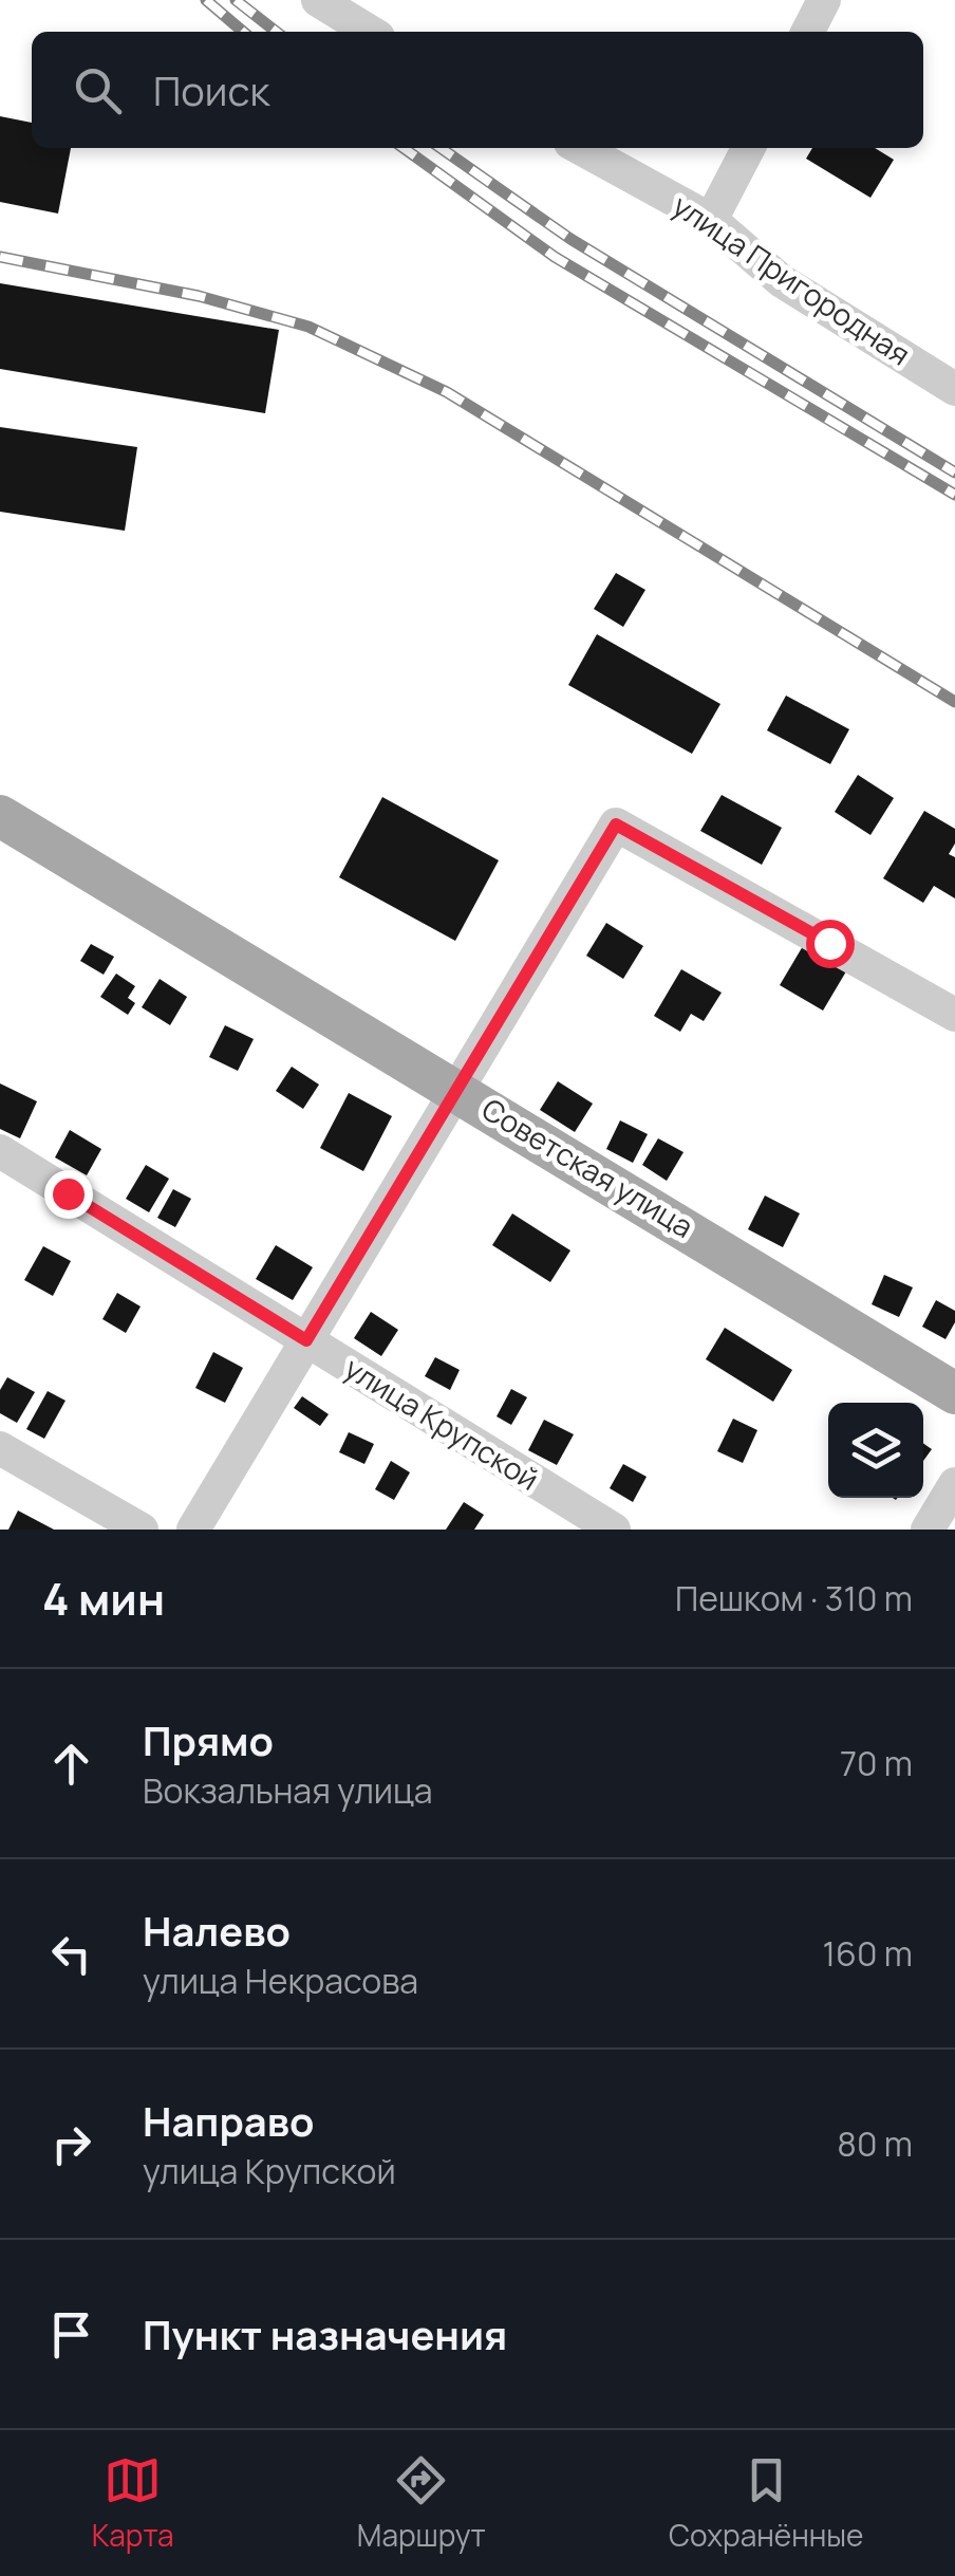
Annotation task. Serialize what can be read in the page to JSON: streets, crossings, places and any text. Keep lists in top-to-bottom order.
{
  "streets": {
    "main road": ["Советская улица"],
    "street": ["улица Пригородная", "улица Крупской"]
  },
  "page": {
    "search": "Поиск",
    "heading": ["4 мин", "Пешком · 310 m"],
    "list": [
      ["Прямо", "Вокзальная улица", "70 m"],
      ["Налево", "улица Некрасова", "160 m"],
      ["Направо", "улица Крупской", "80 m"],
      "Пункт назначения"
    ],
    "nav": ["Карта", "Маршрут", "Сохранённые"]
  }
}
